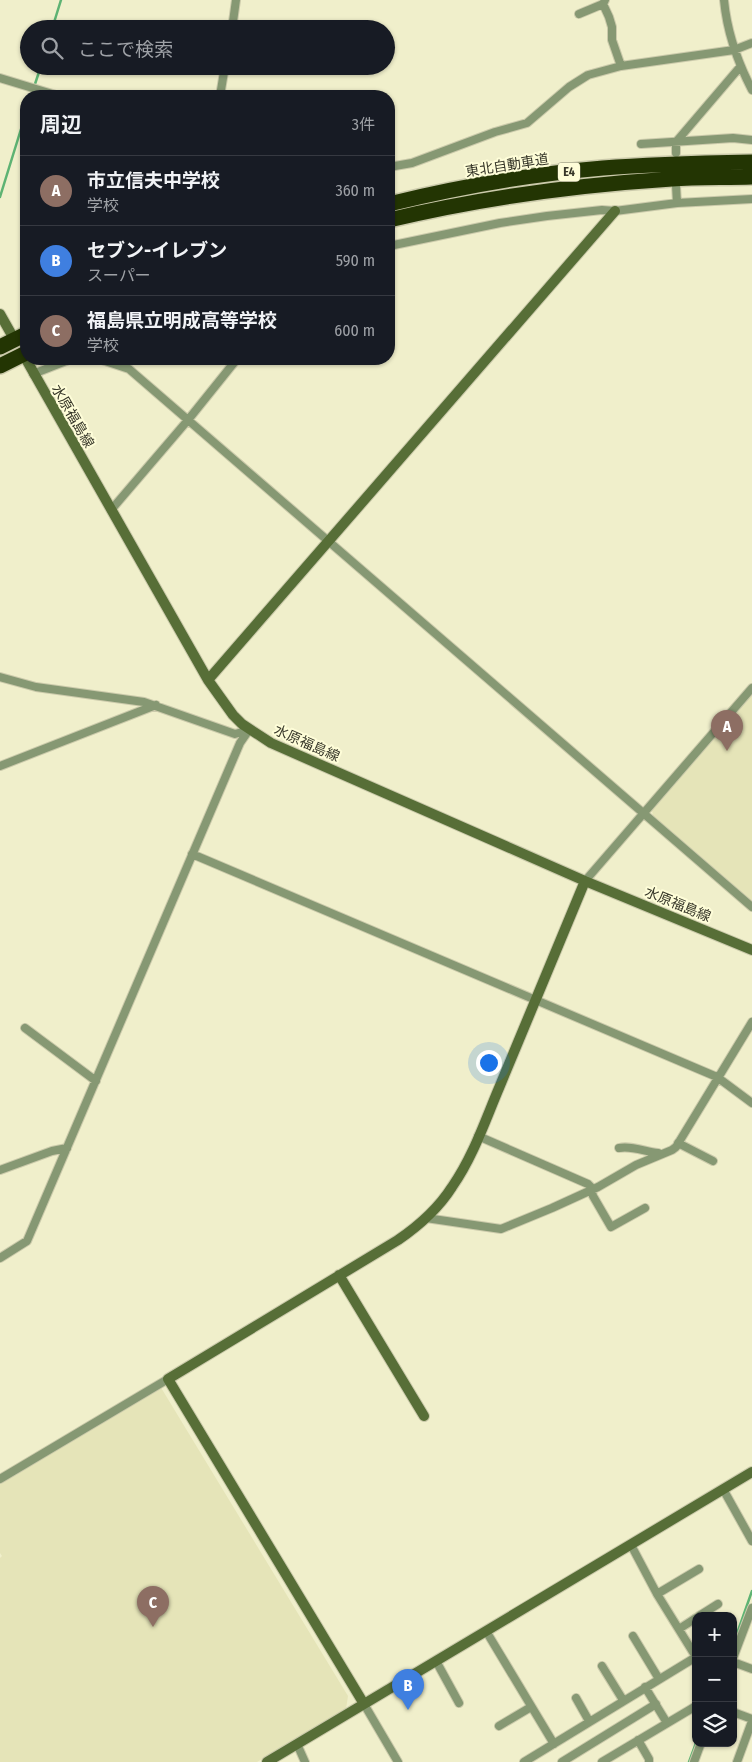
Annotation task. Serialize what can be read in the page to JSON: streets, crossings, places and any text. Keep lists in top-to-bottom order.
{
  "streets": {
    "highway": ["東北自動車道", "E4"],
    "street": ["水原福島線"]
  },
  "page": {
    "search": "ここで検索",
    "heading": ["周辺", "3件"],
    "list": [
      {
        "mark": "A",
        "name": "市立信夫中学校",
        "note": "学校",
        "value": "360 m"
      },
      {
        "mark": "B",
        "name": "セブン-イレブン",
        "note": "スーパー",
        "value": "590 m"
      },
      {
        "mark": "C",
        "name": "福島県立明成高等学校",
        "note": "学校",
        "value": "600 m"
      }
    ],
    "pins": ["A", "C", "B"],
    "map_buttons": ["+", "−"]
  }
}
